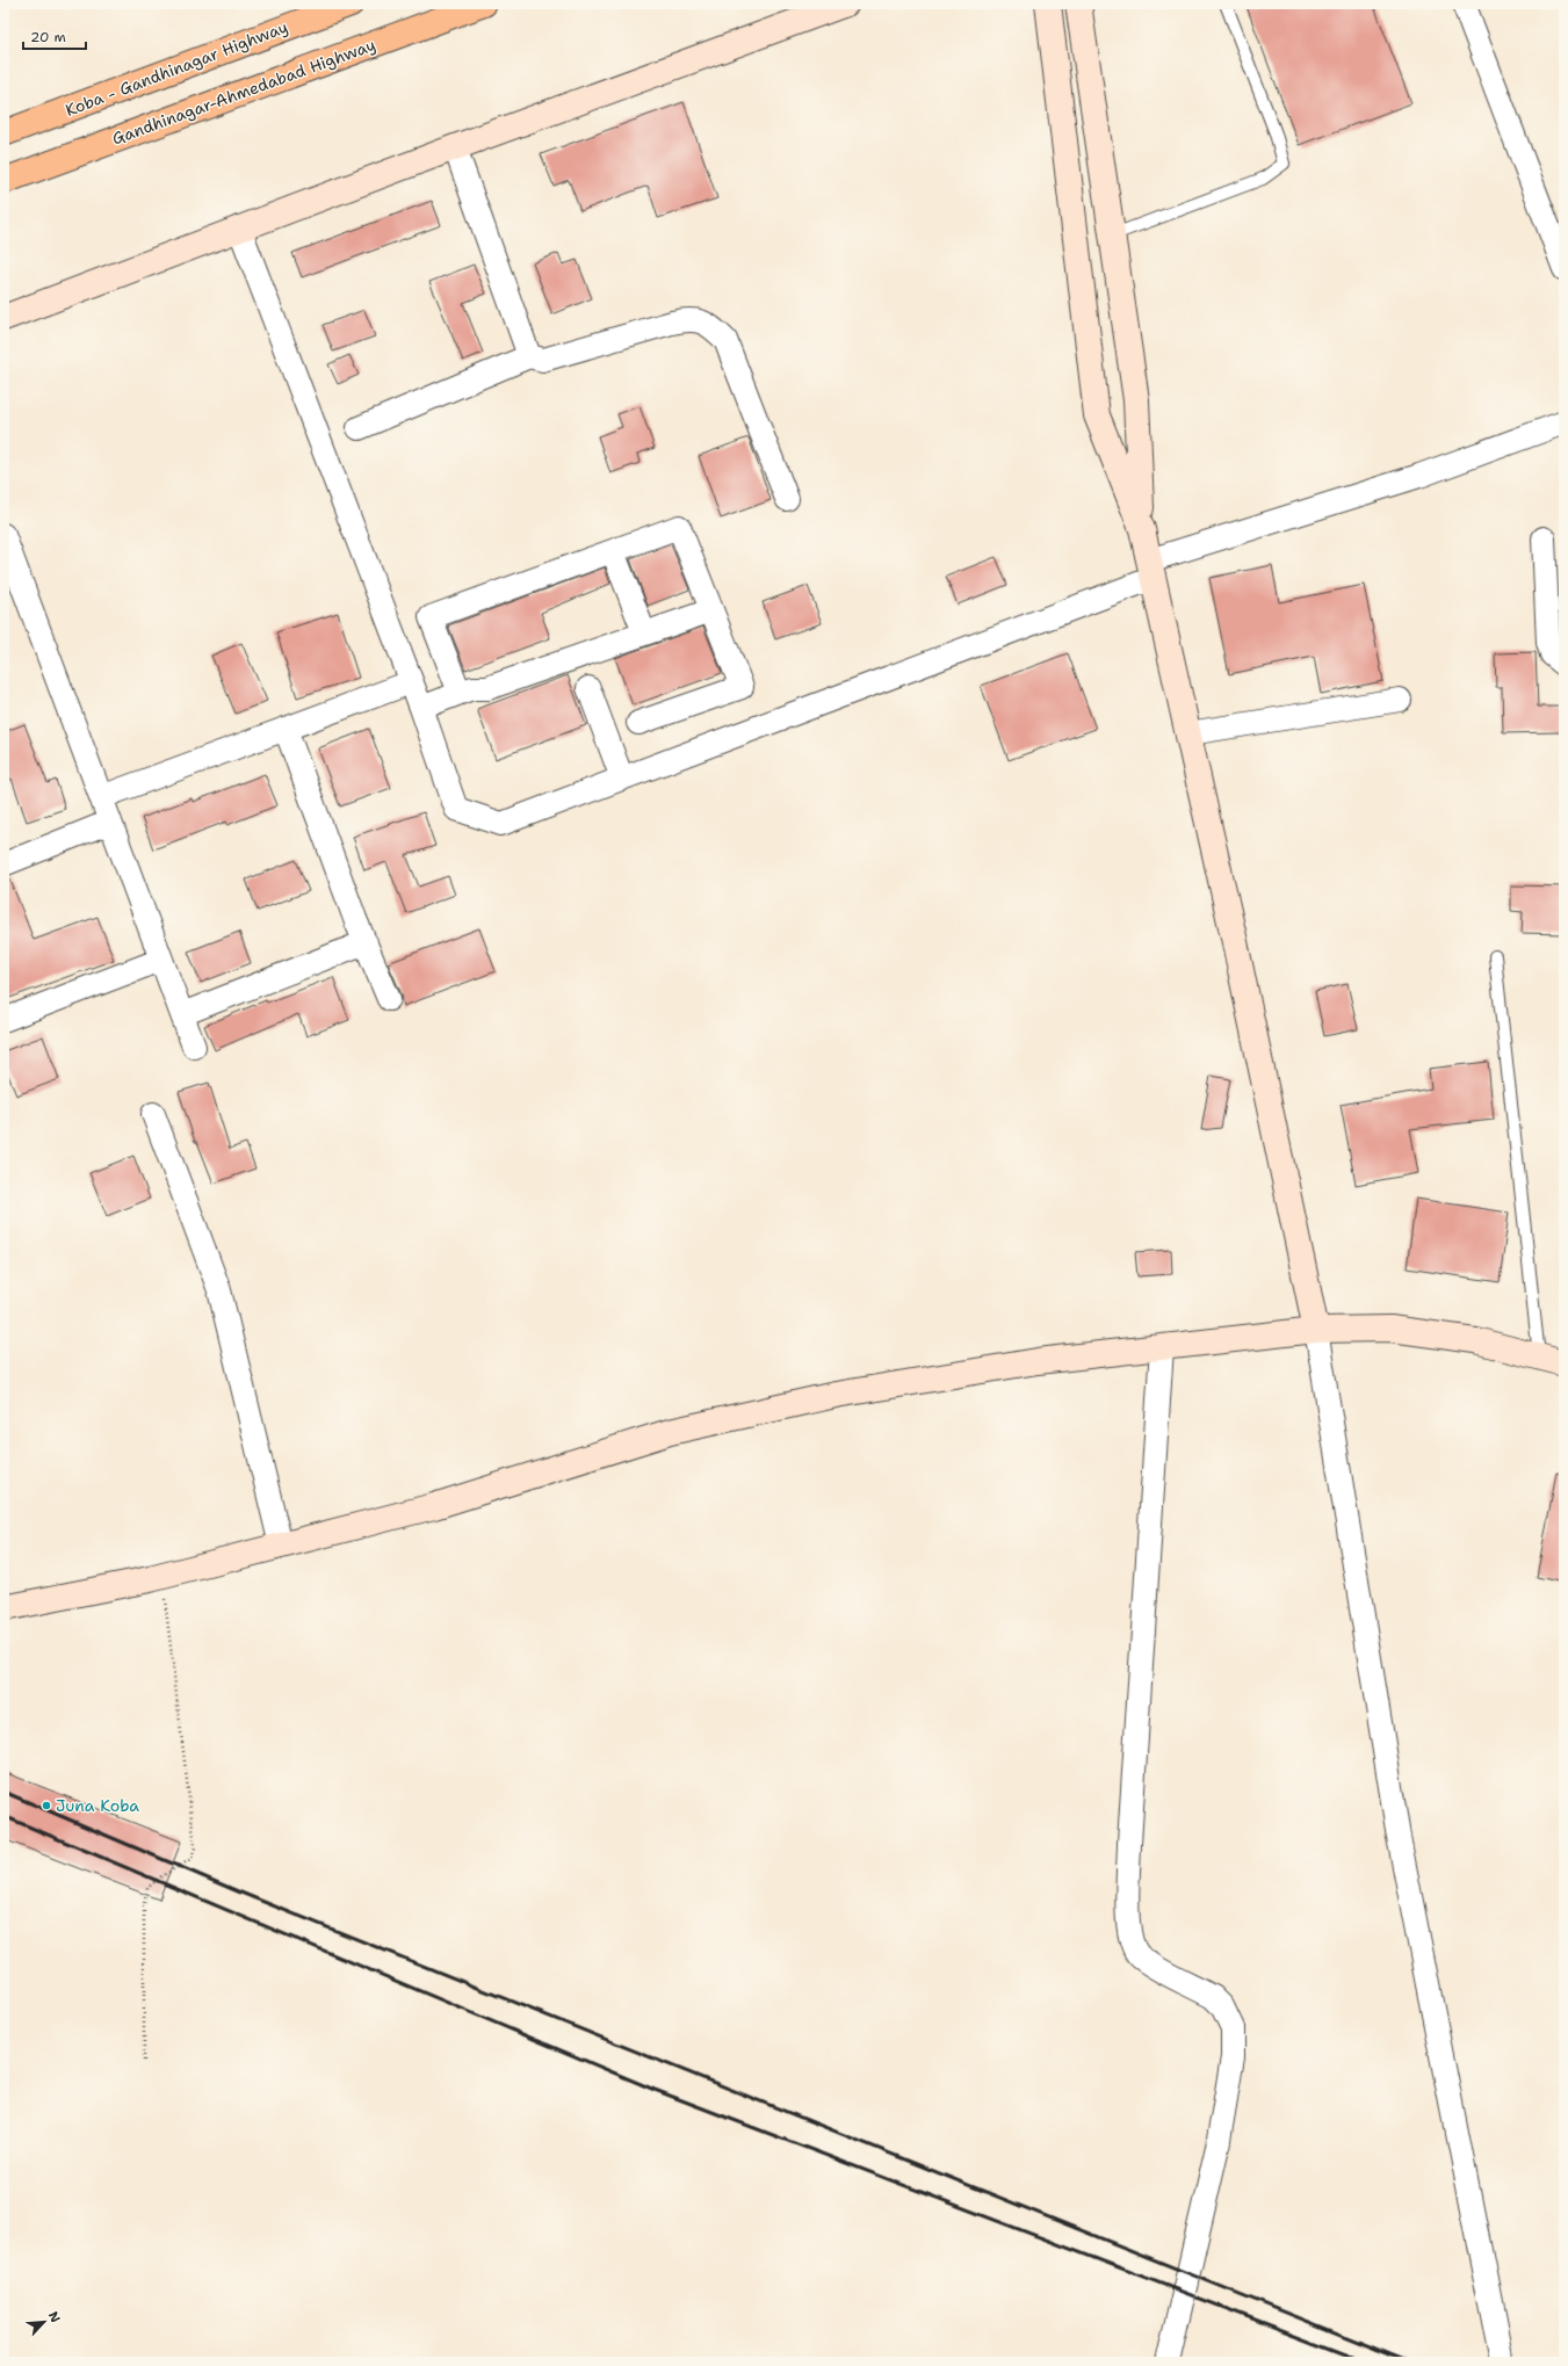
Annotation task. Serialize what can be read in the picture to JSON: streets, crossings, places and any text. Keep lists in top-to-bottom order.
{
  "streets": {
    "main road": ["Koba - Gandhinagar Highway", "Gandhinagar-Ahmedabad Highway"]
  },
  "places": ["Juna Koba"],
  "scale_bar": "20 m",
  "north": "top right"
}
